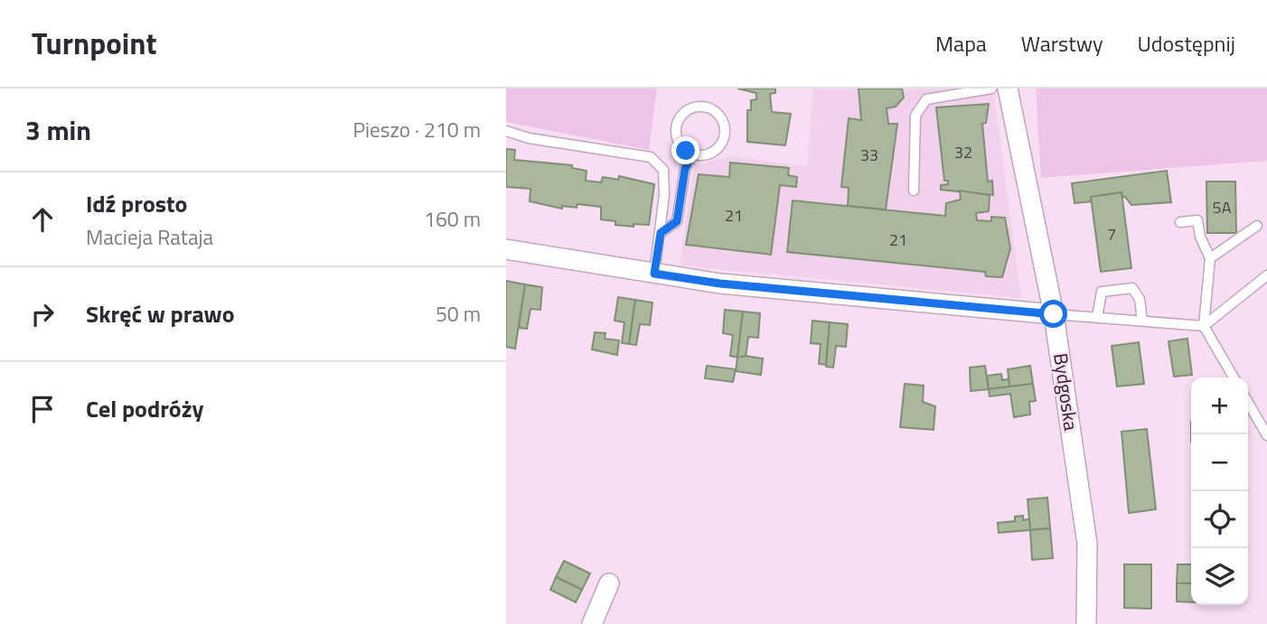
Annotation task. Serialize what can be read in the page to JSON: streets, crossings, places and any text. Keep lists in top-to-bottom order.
{
  "streets": {
    "street": ["Bydgoska"]
  },
  "house_numbers": [
    "32",
    "33",
    "5A",
    "21",
    "7",
    "21"
  ],
  "page": {
    "header": "Turnpoint",
    "nav": ["Mapa", "Warstwy", "Udostępnij"],
    "heading": ["3 min", "Pieszo · 210 m"],
    "list": [
      ["Idź prosto", "Macieja Rataja", "160 m"],
      ["Skręć w prawo", "50 m"],
      "Cel podróży"
    ],
    "map_buttons": ["+", "−"]
  }
}
